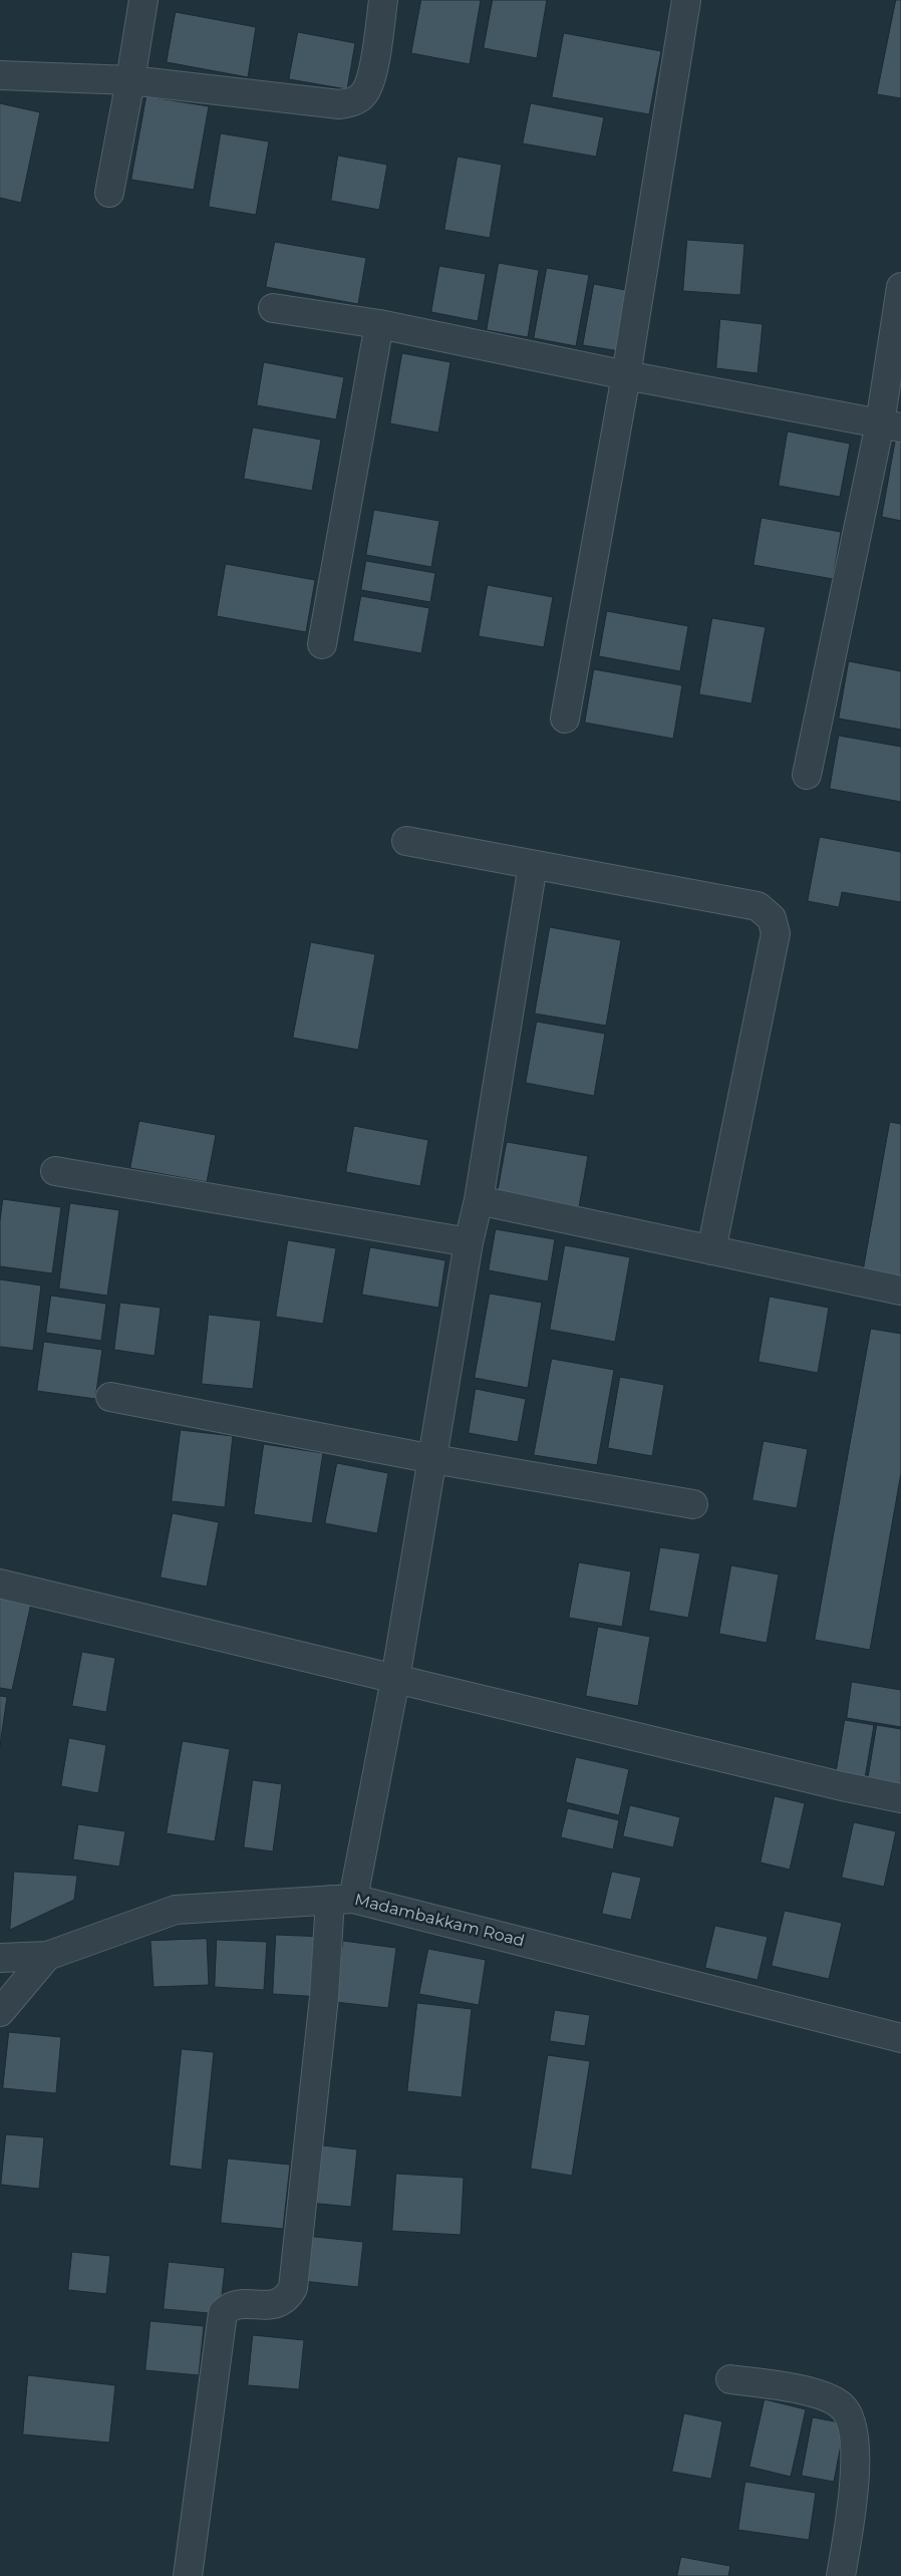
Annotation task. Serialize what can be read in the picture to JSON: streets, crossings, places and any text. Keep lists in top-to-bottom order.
{
  "streets": {
    "street": ["Madambakkam Road"]
  }
}
